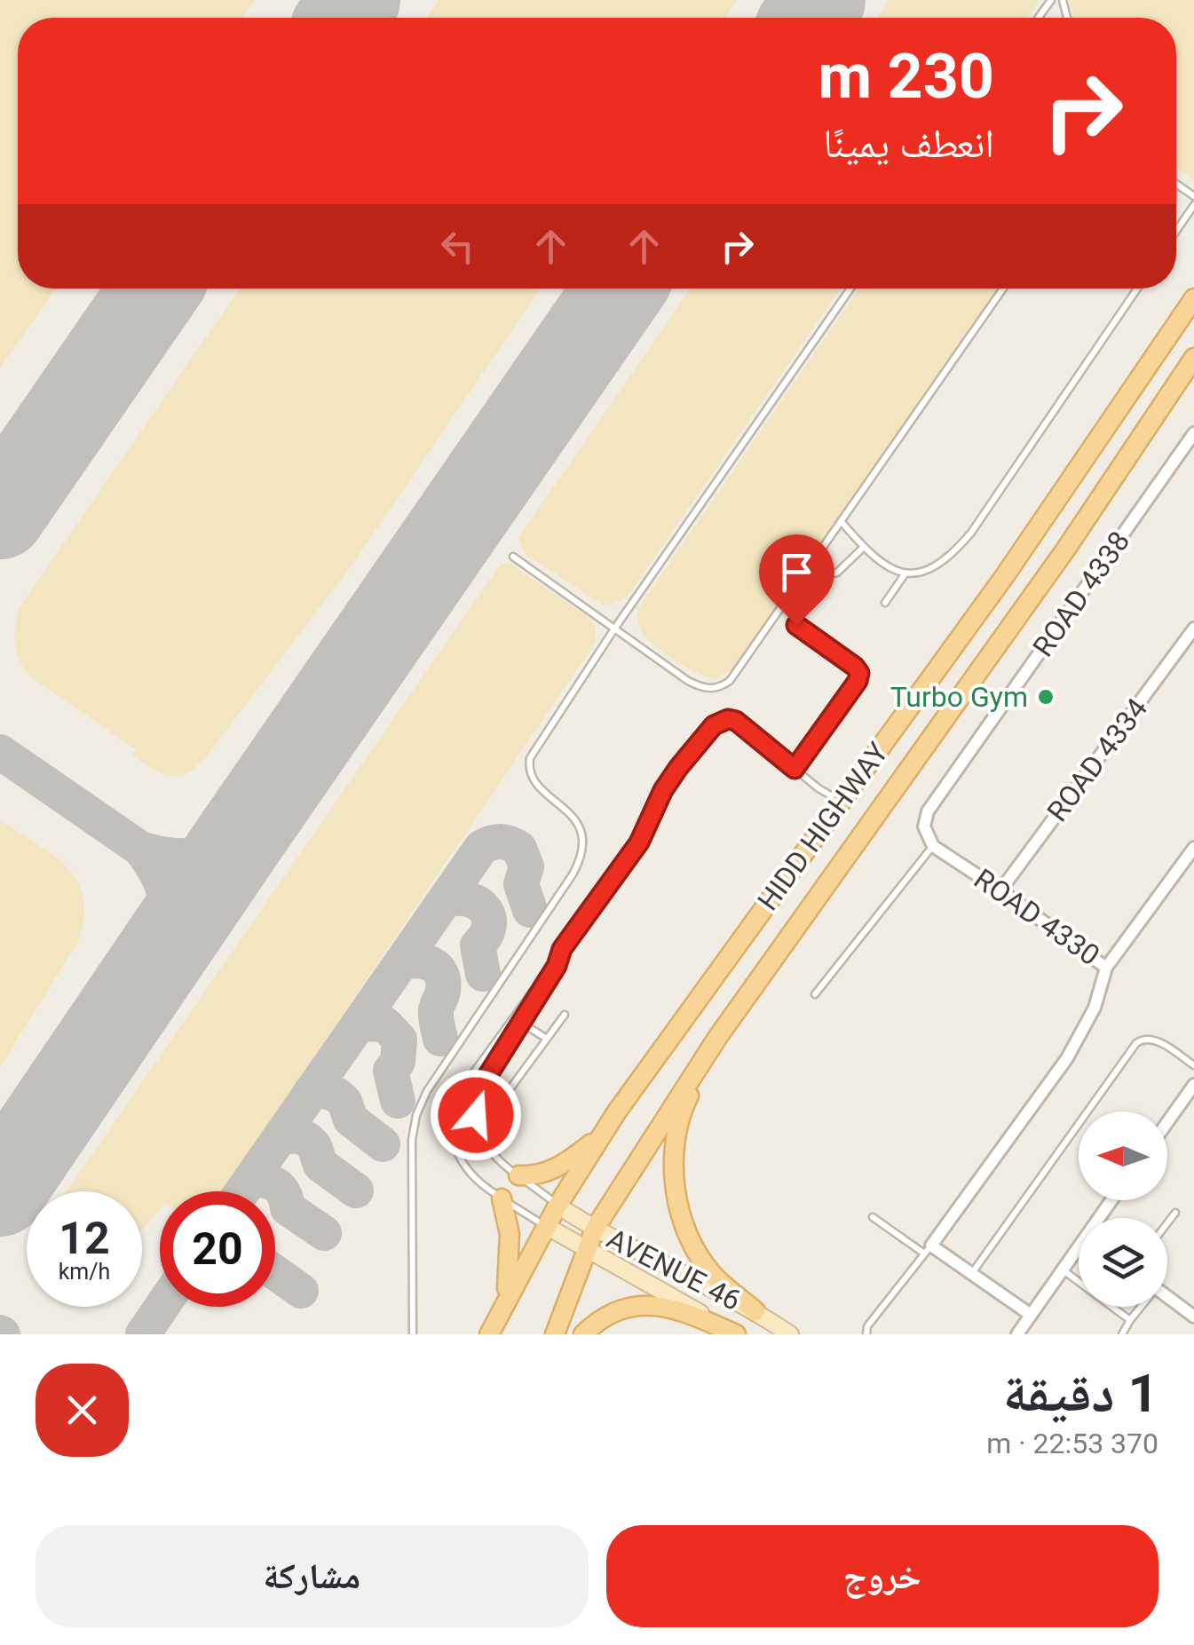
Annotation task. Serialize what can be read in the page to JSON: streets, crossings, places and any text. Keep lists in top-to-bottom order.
{
  "streets": {
    "main road": ["HIDD HIGHWAY", "AVENUE 46"],
    "street": ["ROAD 4338", "ROAD 4334", "ROAD 4330"]
  },
  "crossings": [
    ["ROAD 4338", "ROAD 4330"],
    ["ROAD 4334", "ROAD 4330"],
    ["HIDD HIGHWAY", "AVENUE 46"]
  ],
  "places": ["Turbo Gym"],
  "north": "left",
  "page": {
    "turn": ["230 m", "انعطف يمينًا"],
    "speed": "12 km/h",
    "limit": "20",
    "heading": ["1 دقيقة", "370 m · 22:53"],
    "buttons": ["خروج", "مشاركة"]
  }
}
